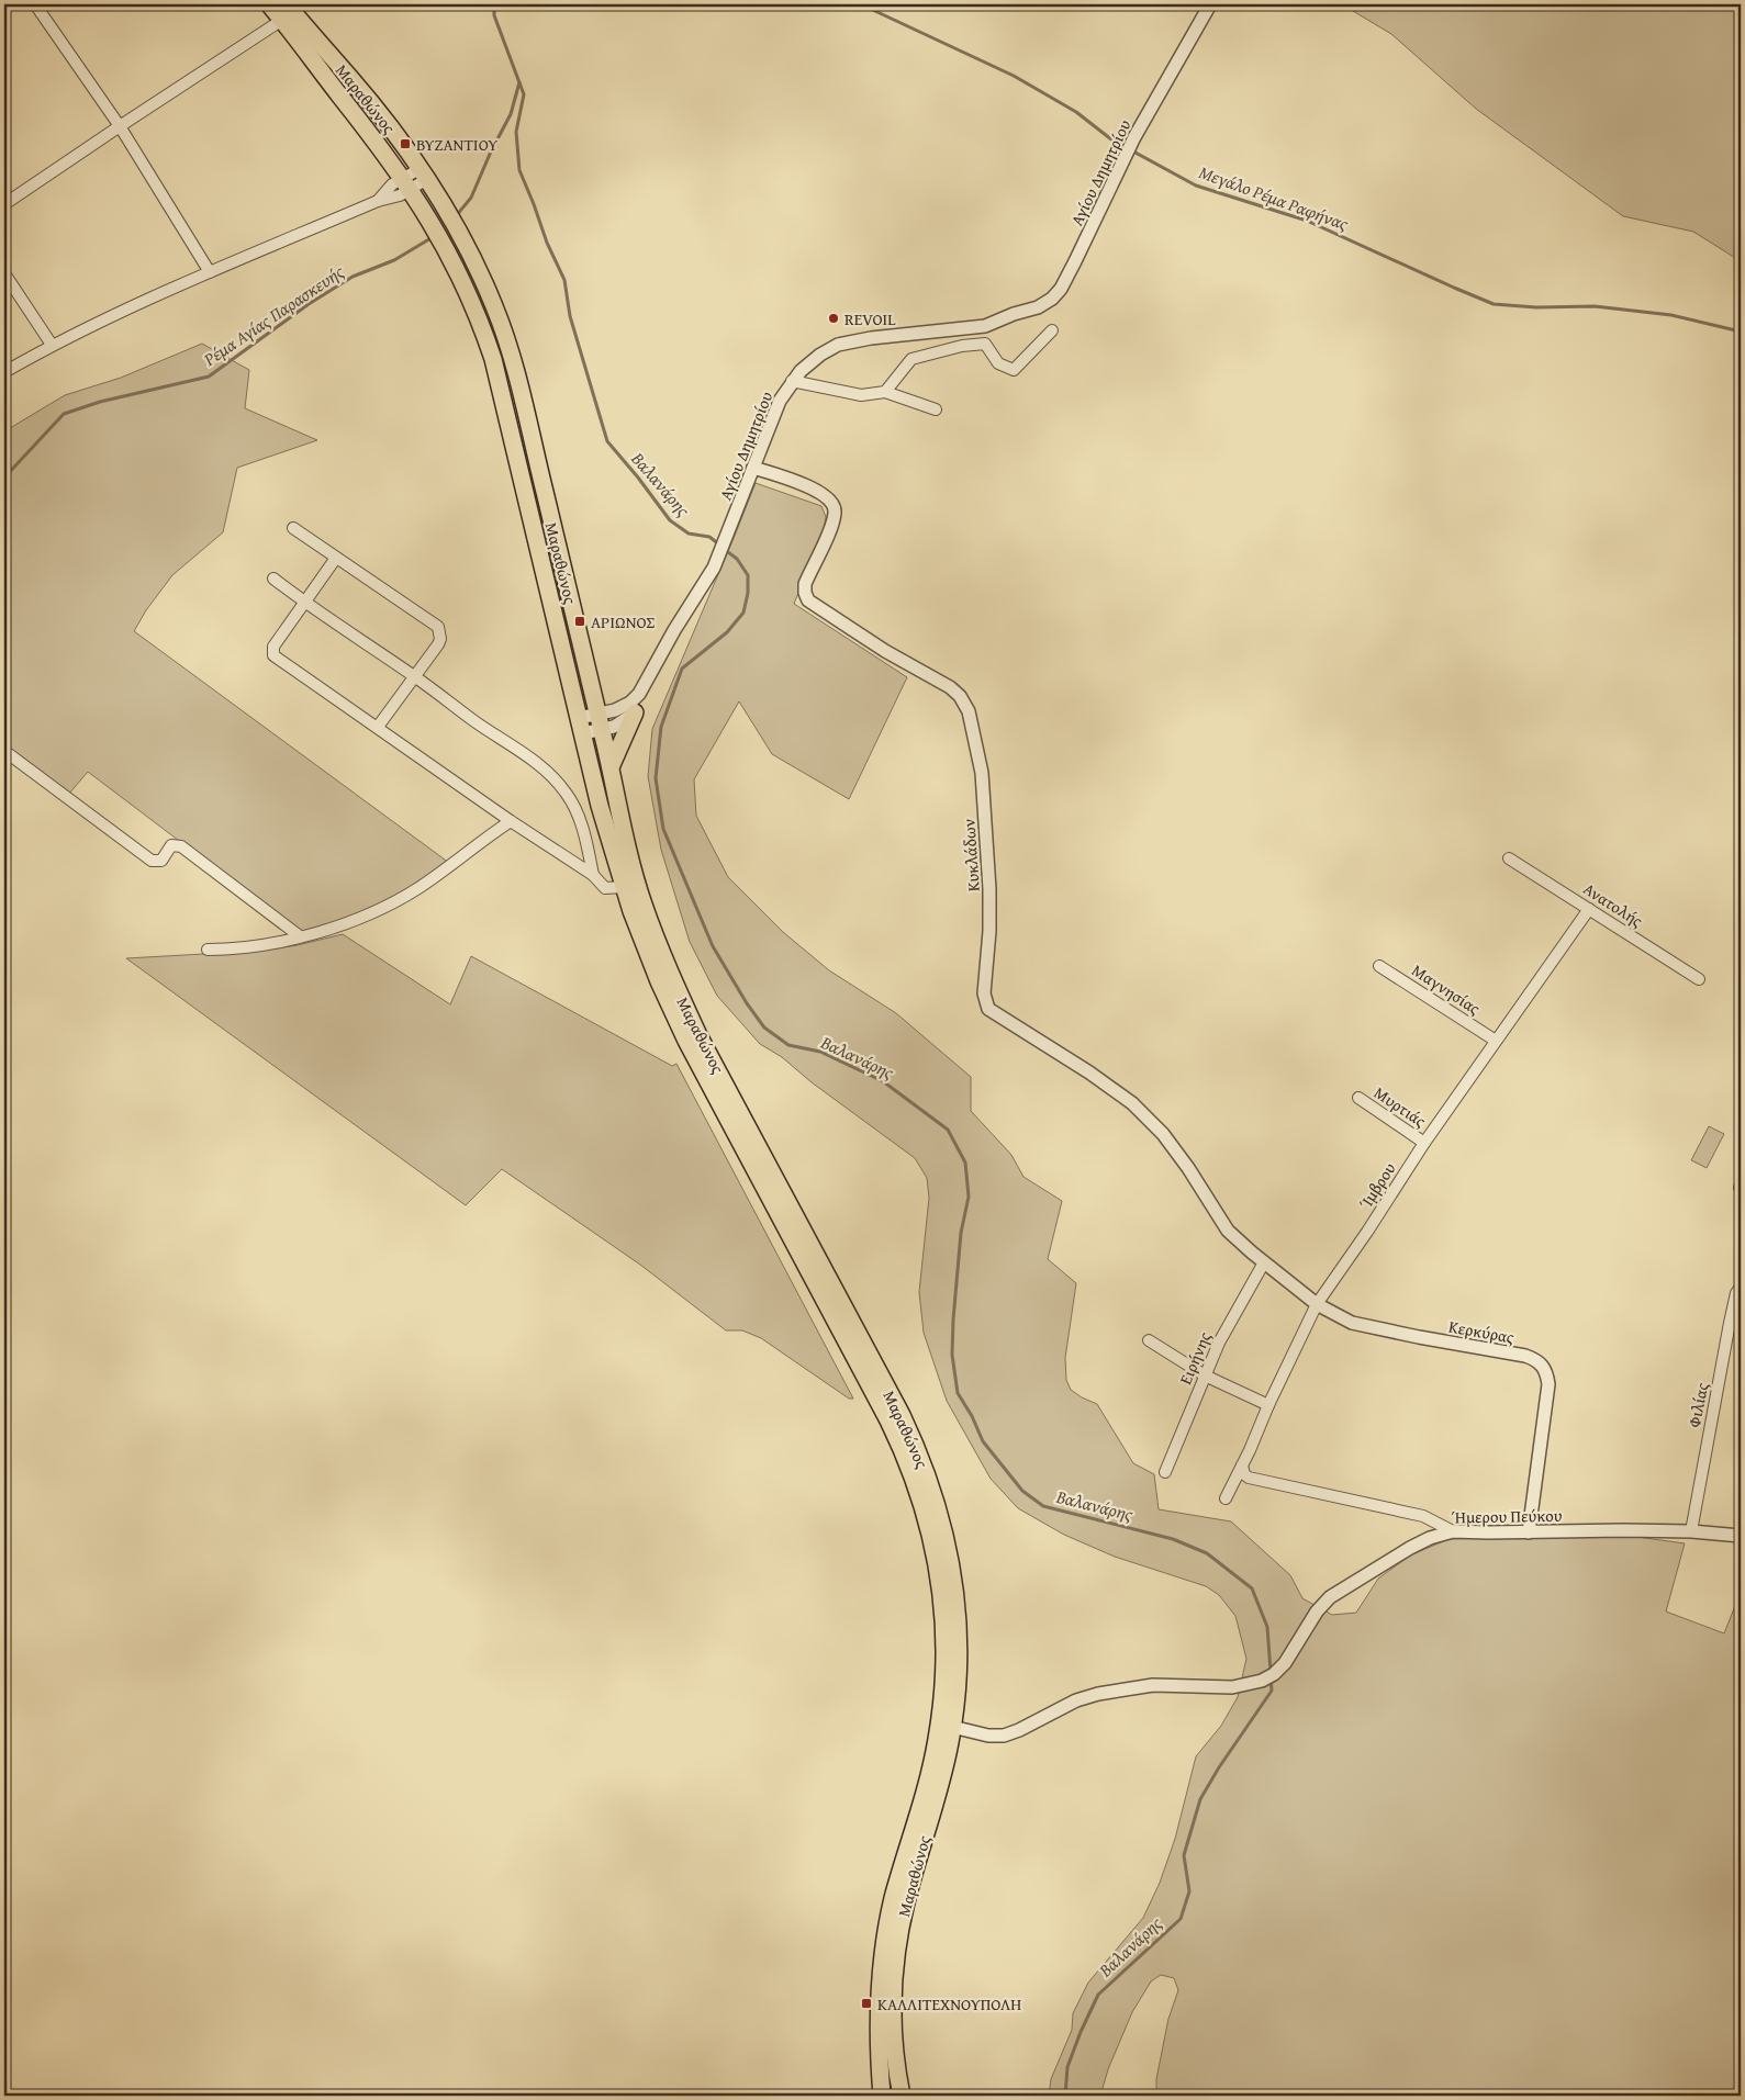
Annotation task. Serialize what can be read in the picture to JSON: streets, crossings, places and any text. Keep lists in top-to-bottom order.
{
  "streets": {
    "main road": ["Μαραθώνος"],
    "street": [
      "Αγίου Δημητρίου",
      "Κυκλάδων",
      "Ανατολής",
      "Μαγνησίας",
      "Μυρτιάς",
      "Ίμβρου",
      "Κερκύρας",
      "Ειρήνης",
      "Φιλίας",
      "Ήμερου Πεύκου"
    ]
  },
  "crossings": [
    ["Μαραθώνος", "Αγίου Δημητρίου"],
    ["Μαραθώνος", "Ήμερου Πεύκου"],
    ["Αγίου Δημητρίου", "Κυκλάδων"],
    ["Κυκλάδων", "Κερκύρας"],
    ["Κυκλάδων", "Ειρήνης"],
    ["Ανατολής", "Ίμβρου"],
    ["Μαγνησίας", "Ίμβρου"],
    ["Μυρτιάς", "Ίμβρου"],
    ["Ίμβρου", "Κερκύρας"],
    ["Κερκύρας", "Ειρήνης"],
    ["Κερκύρας", "Ήμερου Πεύκου"],
    ["Φιλίας", "Ήμερου Πεύκου"]
  ],
  "water": ["Μεγάλο Ρέμα Ραφήνας", "Ρέμα Αγίας Παρασκευής", "Βαλανάρης"],
  "places": {
    "transit": ["ΒΥΖΑΝΤΙΟΥ", "ΑΡΙΩΝΟΣ", "ΚΑΛΛΙΤΕΧΝΟΥΠΟΛΗ"],
    "other": ["REVOIL"]
  }
}
